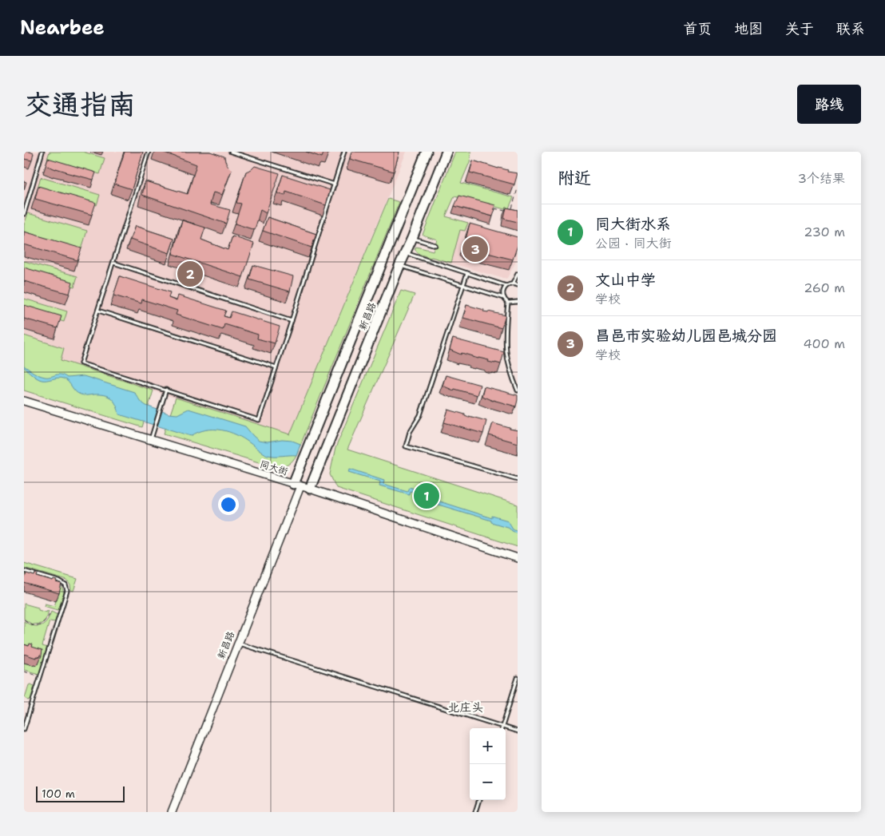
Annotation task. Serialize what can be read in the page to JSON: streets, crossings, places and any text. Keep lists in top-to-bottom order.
{
  "streets": {
    "main road": ["新昌路"],
    "street": ["同大街"]
  },
  "crossings": [
    ["新昌路", "同大街"]
  ],
  "districts": ["北庄头"],
  "scale_bar": "100 m",
  "page": {
    "header": "Nearbee",
    "nav": [
      "首页",
      "地图",
      "关于",
      "联系"
    ],
    "buttons": "路线",
    "title": "交通指南",
    "heading": ["附近", "3个结果"],
    "list": [
      {
        "mark": "1",
        "name": "同大街水系",
        "note": "公园 · 同大街",
        "value": "230 m"
      },
      {
        "mark": "2",
        "name": "文山中学",
        "note": "学校",
        "value": "260 m"
      },
      {
        "mark": "3",
        "name": "昌邑市实验幼儿园邑城分园",
        "note": "学校",
        "value": "400 m"
      }
    ],
    "pins": ["3", "2", "1"],
    "map_buttons": ["+", "−"],
    "scale": "100 m"
  }
}
